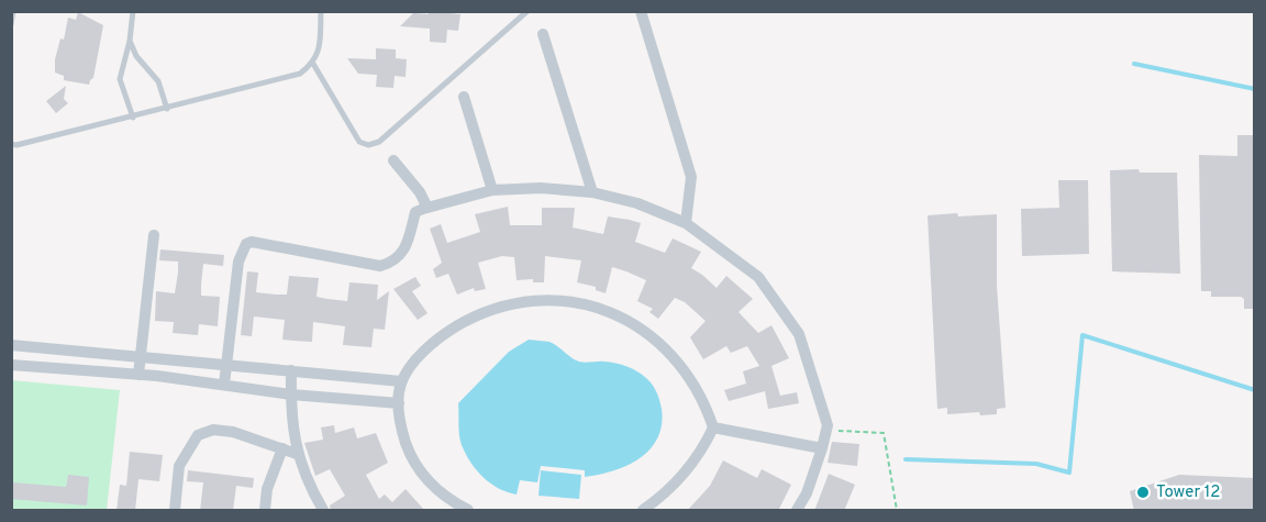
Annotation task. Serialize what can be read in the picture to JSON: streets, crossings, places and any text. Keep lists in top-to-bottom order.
{
  "places": ["Tower 12"]
}
